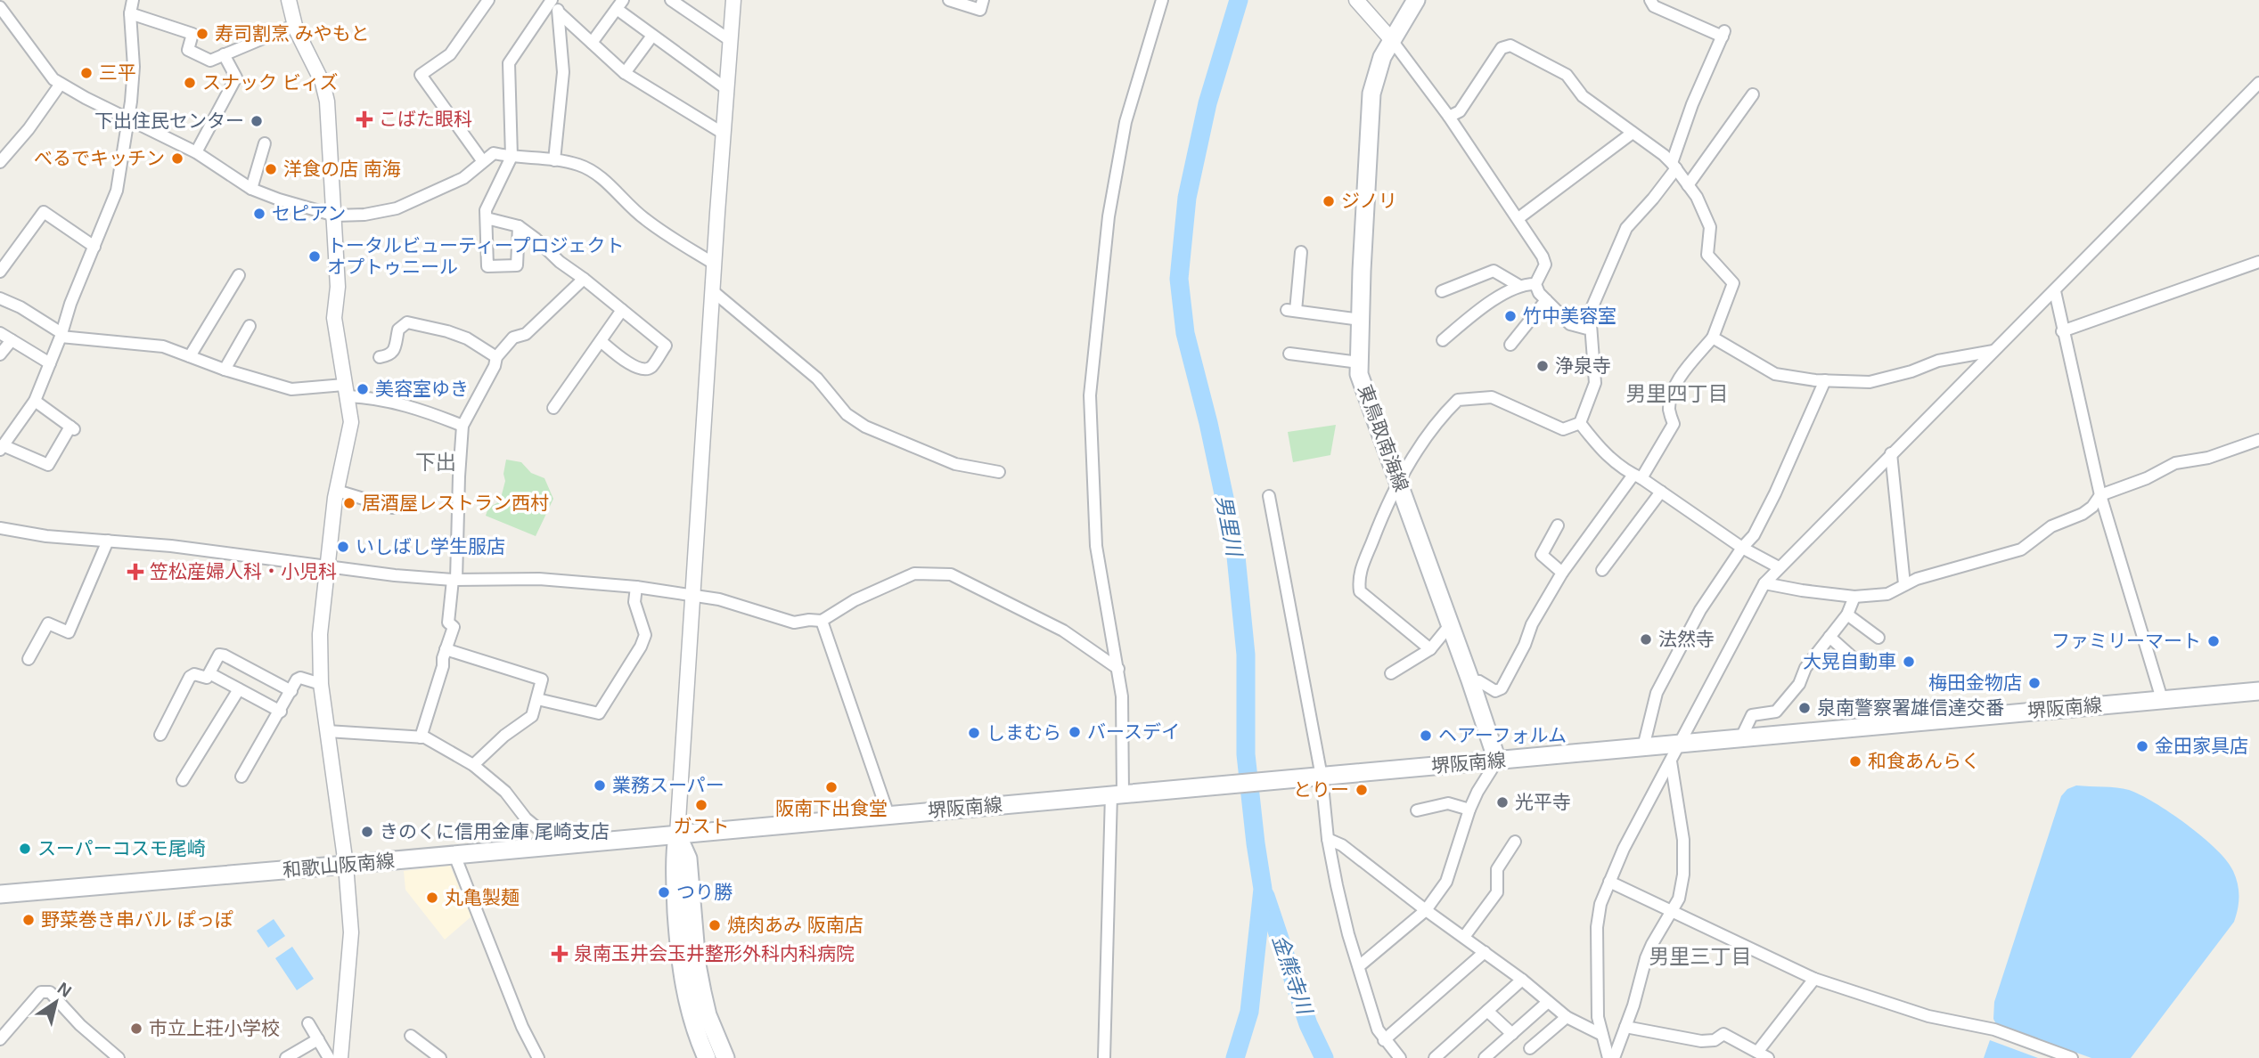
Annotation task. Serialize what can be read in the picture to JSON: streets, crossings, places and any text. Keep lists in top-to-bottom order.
{
  "streets": {
    "main road": ["東鳥取南海線", "堺阪南線", "和歌山阪南線"]
  },
  "crossings": [
    ["東鳥取南海線", "堺阪南線"],
    ["堺阪南線", "和歌山阪南線"]
  ],
  "districts": ["男里四丁目", "下出", "男里三丁目"],
  "water": ["男里川", "金熊寺川"],
  "places": {
    "other": [
      "寿司割烹 みやもと",
      "三平",
      "スナック ビィズ",
      "下出住民センター",
      "べるでキッチン",
      "洋食の店 南海",
      "ジノリ",
      "セピアン",
      "トータルビューティープロジェクト オプトゥニール",
      "竹中美容室",
      "浄泉寺",
      "美容室ゆき",
      "居酒屋レストラン西村",
      "いしばし学生服店",
      "法然寺",
      "ファミリーマート",
      "大晃自動車",
      "梅田金物店",
      "泉南警察署雄信達交番",
      "バースデイ",
      "しまむら",
      "ヘアーフォルム",
      "金田家具店",
      "和食あんらく",
      "業務スーパー",
      "阪南下出食堂",
      "とりー",
      "光平寺",
      "ガスト",
      "きのくに信用金庫 尾崎支店",
      "スーパーコスモ尾崎",
      "つり勝",
      "丸亀製麺",
      "野菜巻き串バル ぽっぽ",
      "焼肉あみ 阪南店",
      "市立上荘小学校"
    ],
    "health": ["こばた眼科", "笠松産婦人科・小児科", "泉南玉井会玉井整形外科内科病院"]
  },
  "north": "top right"
}
